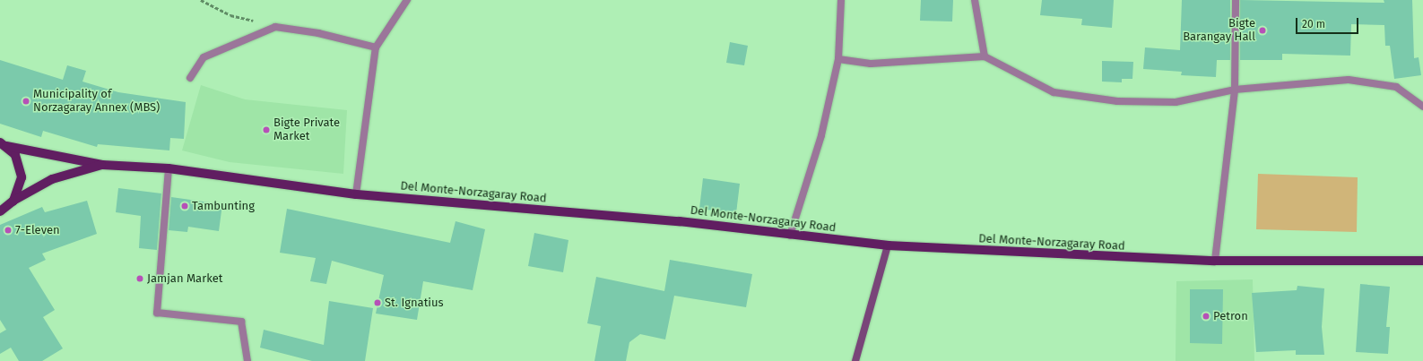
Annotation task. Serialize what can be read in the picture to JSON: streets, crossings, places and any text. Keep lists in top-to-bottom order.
{
  "streets": {
    "main road": ["Del Monte-Norzagaray Road"]
  },
  "places": [
    "Bigte Barangay Hall",
    "Municipality of Norzagaray Annex (MBS)",
    "Bigte Private Market",
    "Tambunting",
    "7-Eleven",
    "Jamjan Market",
    "St. Ignatius",
    "Petron"
  ],
  "scale_bar": "20 m"
}
